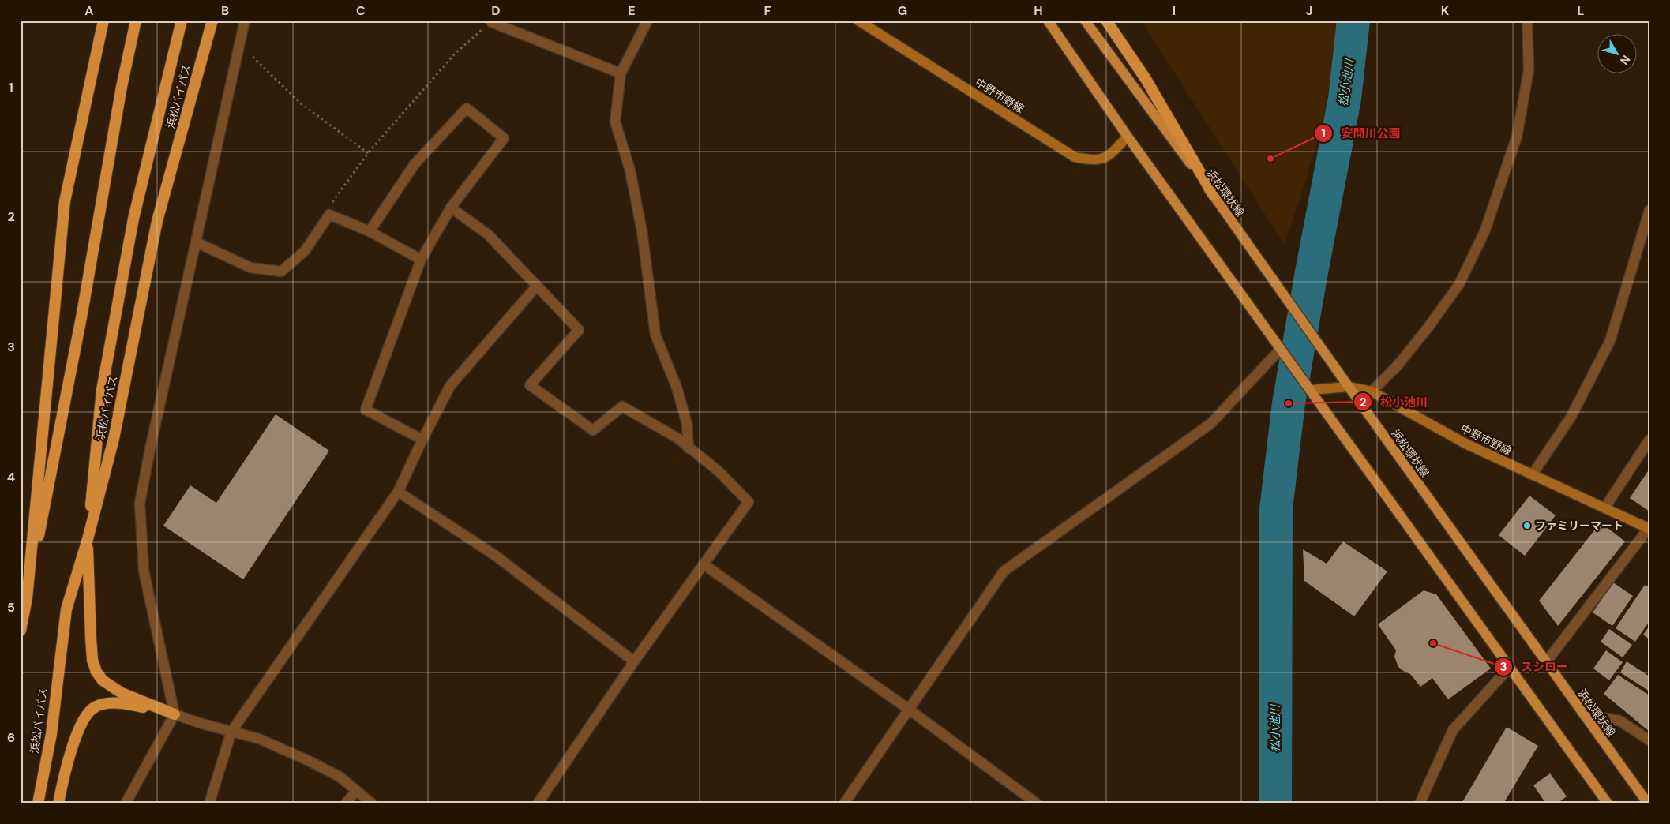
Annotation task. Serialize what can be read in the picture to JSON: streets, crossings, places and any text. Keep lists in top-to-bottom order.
{
  "streets": {
    "highway": ["浜松バイパス"],
    "main road": ["中野市野線", "浜松環状線"]
  },
  "crossings": [
    ["中野市野線", "浜松環状線"]
  ],
  "water": ["松小池川"],
  "places": [
    "安間川公園",
    "松小池川",
    "ファミリーマート",
    "スシロー"
  ],
  "north": "bottom right",
  "grid": {
    "columns": [
      "A",
      "B",
      "C",
      "D",
      "E",
      "F",
      "G",
      "H",
      "I",
      "J",
      "K",
      "L"
    ],
    "rows": [
      "1",
      "2",
      "3",
      "4",
      "5",
      "6"
    ]
  }
}
